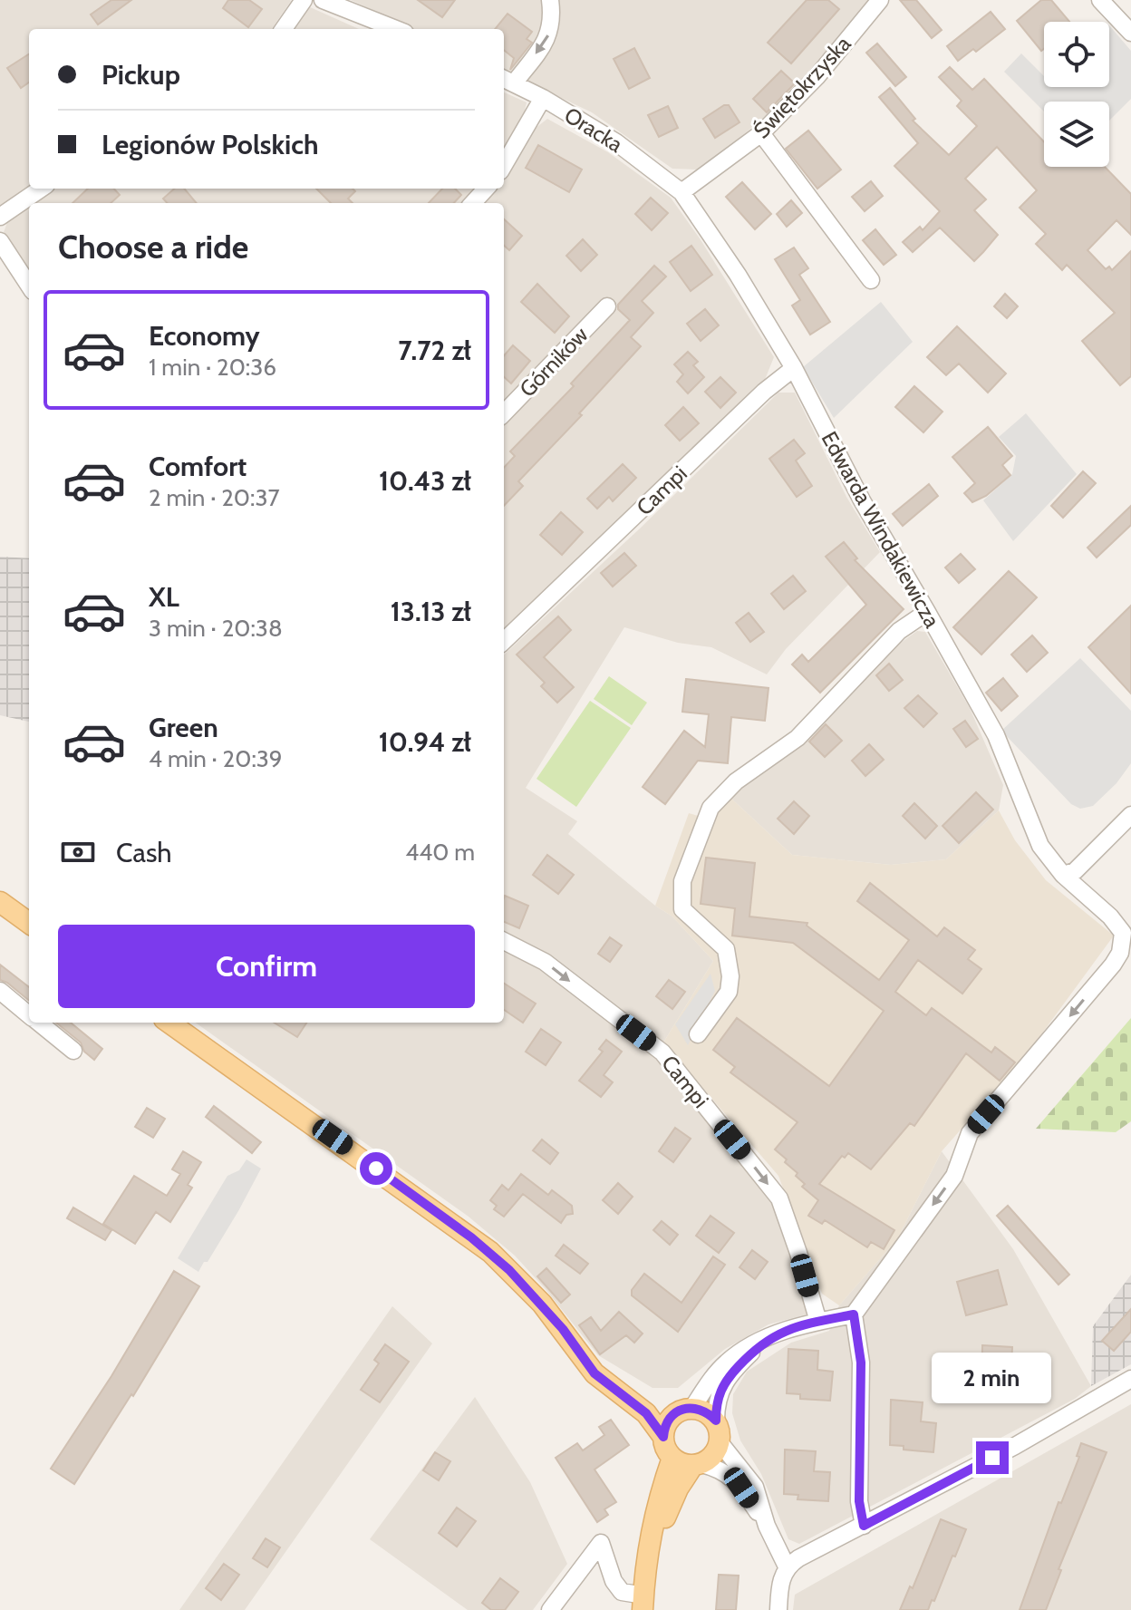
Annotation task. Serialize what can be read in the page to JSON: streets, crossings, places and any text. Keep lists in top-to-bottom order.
{
  "streets": {
    "street": [
      "Świętokrzyska",
      "Oracka",
      "Górników",
      "Campi",
      "Edwarda Windakiewicza"
    ]
  },
  "crossings": [
    ["Świętokrzyska", "Oracka"],
    ["Świętokrzyska", "Edwarda Windakiewicza"],
    ["Oracka", "Edwarda Windakiewicza"],
    ["Campi", "Edwarda Windakiewicza"]
  ],
  "one_way": ["Campi", "Edwarda Windakiewicza"],
  "page": {
    "banner": ["Pickup", "Legionów Polskich"],
    "heading": "Choose a ride",
    "list": [
      {
        "name": "Economy",
        "note": "1 min · 20:36",
        "value": "7.72 zł"
      },
      {
        "name": "Comfort",
        "note": "2 min · 20:37",
        "value": "10.43 zł"
      },
      {
        "name": "XL",
        "note": "3 min · 20:38",
        "value": "13.13 zł"
      },
      {
        "name": "Green",
        "note": "4 min · 20:39",
        "value": "10.94 zł"
      }
    ],
    "pay": ["Cash", "440 m"],
    "buttons": "Confirm",
    "bubble": "2 min"
  }
}
